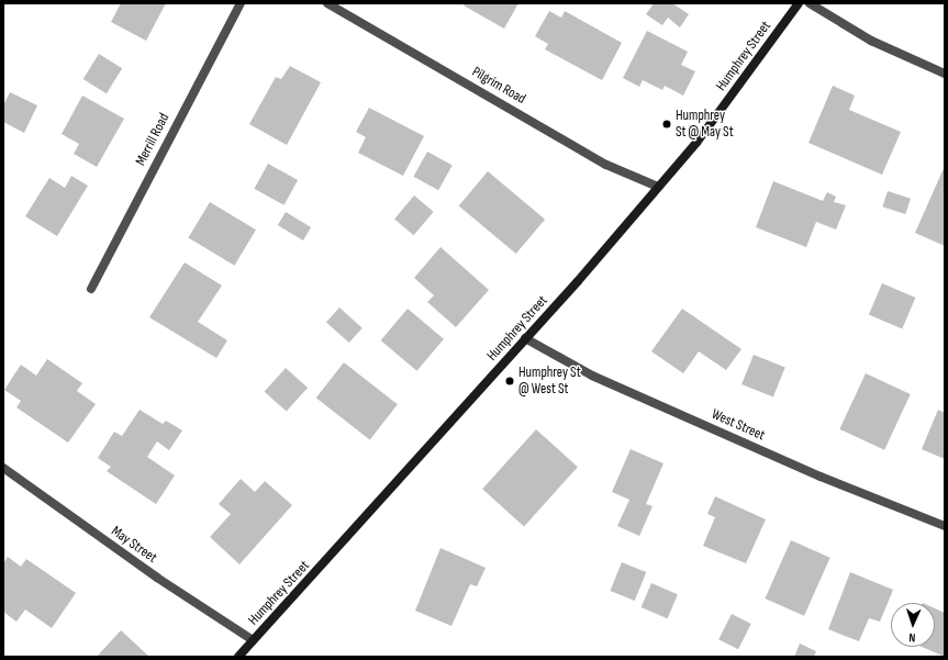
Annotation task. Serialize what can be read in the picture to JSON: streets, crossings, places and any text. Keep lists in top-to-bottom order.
{
  "streets": {
    "main road": ["Humphrey Street"],
    "street": [
      "Pilgrim Road",
      "Merrill Road",
      "West Street",
      "May Street"
    ]
  },
  "crossings": [
    ["Humphrey Street", "Pilgrim Road"],
    ["Humphrey Street", "West Street"],
    ["Humphrey Street", "May Street"]
  ],
  "places": ["Humphrey St @ May St", "Humphrey St @ West St"],
  "north": "bottom"
}
